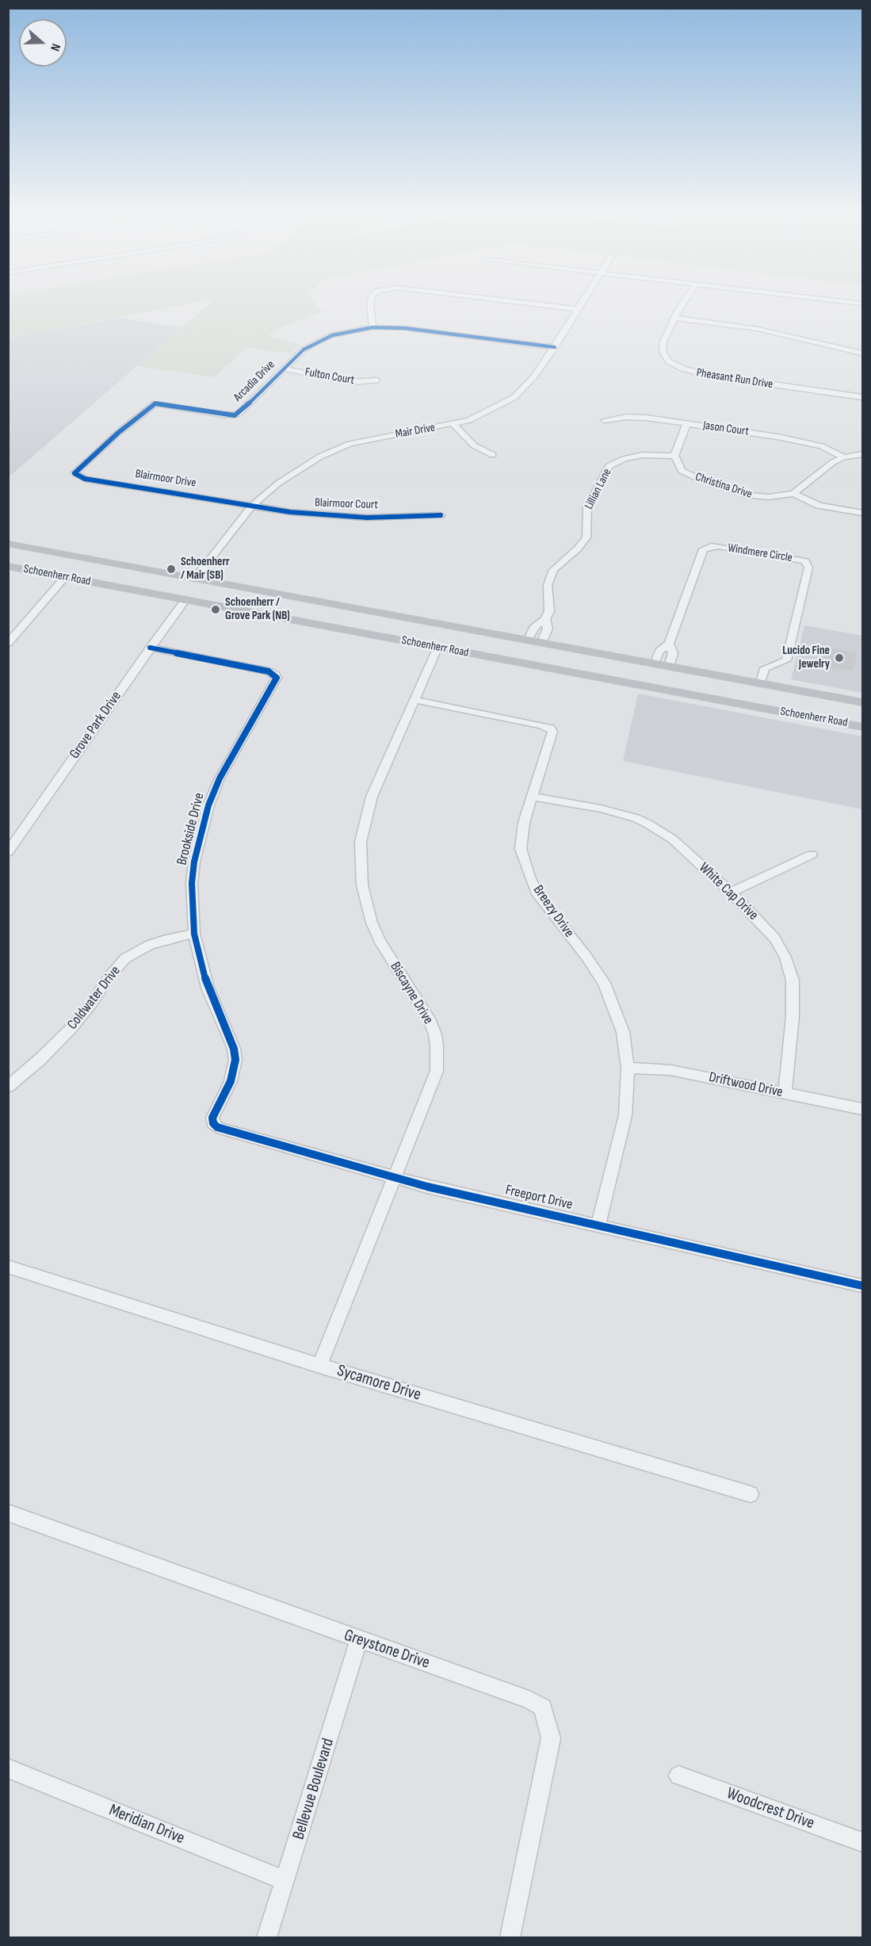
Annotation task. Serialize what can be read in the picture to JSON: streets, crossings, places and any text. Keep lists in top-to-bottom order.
{
  "streets": {
    "main road": ["Schoenherr Road"],
    "street": [
      "Fulton Court",
      "Pheasant Run Drive",
      "Arcadia Drive",
      "Jason Court",
      "Mair Drive",
      "Blairmoor Drive",
      "Christina Drive",
      "Lillian Lane",
      "Blairmoor Court",
      "Windmere Circle",
      "Grove Park Drive",
      "Brookside Drive",
      "White Cap Drive",
      "Breezy Drive",
      "Biscayne Drive",
      "Coldwater Drive",
      "Driftwood Drive",
      "Freeport Drive",
      "Sycamore Drive",
      "Greystone Drive",
      "Bellevue Boulevard",
      "Woodcrest Drive",
      "Meridian Drive"
    ]
  },
  "crossings": [
    ["Fulton Court", "Arcadia Drive"],
    ["Arcadia Drive", "Mair Drive"],
    ["Arcadia Drive", "Blairmoor Drive"],
    ["Mair Drive", "Blairmoor Drive"],
    ["Mair Drive", "Blairmoor Court"],
    ["Mair Drive", "Schoenherr Road"],
    ["Blairmoor Drive", "Blairmoor Court"],
    ["Christina Drive", "Lillian Lane"],
    ["Lillian Lane", "Schoenherr Road"],
    ["Windmere Circle", "Schoenherr Road"],
    ["Schoenherr Road", "Grove Park Drive"],
    ["Schoenherr Road", "Biscayne Drive"],
    ["Grove Park Drive", "Brookside Drive"],
    ["Brookside Drive", "Coldwater Drive"],
    ["Brookside Drive", "Freeport Drive"],
    ["White Cap Drive", "Breezy Drive"],
    ["White Cap Drive", "Driftwood Drive"],
    ["Breezy Drive", "Biscayne Drive"],
    ["Breezy Drive", "Driftwood Drive"],
    ["Breezy Drive", "Freeport Drive"],
    ["Biscayne Drive", "Freeport Drive"],
    ["Biscayne Drive", "Sycamore Drive"],
    ["Greystone Drive", "Bellevue Boulevard"],
    ["Bellevue Boulevard", "Meridian Drive"]
  ],
  "places": ["Schoenherr / Mair (SB)", "Schoenherr / Grove Park (NB)", "Lucido Fine Jewelry"],
  "north": "right"
}
